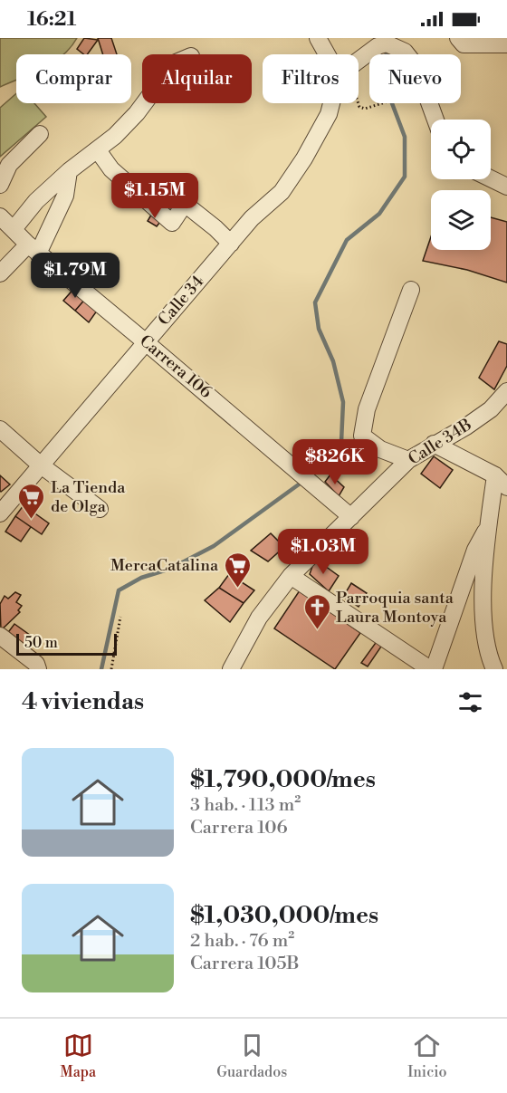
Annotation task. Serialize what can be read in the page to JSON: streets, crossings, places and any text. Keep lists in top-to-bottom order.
{
  "streets": {
    "street": ["Calle 34", "Carrera 106", "Calle 34B"]
  },
  "crossings": [
    ["Calle 34", "Carrera 106"],
    ["Carrera 106", "Calle 34B"]
  ],
  "places": {
    "supermarket": ["La Tienda de Olga", "MercaCatalina"],
    "church": ["Parroquia santa Laura Montoya"]
  },
  "scale_bar": "50 m",
  "page": {
    "status": "16:21",
    "chip": [
      "Comprar",
      "Alquilar",
      "Filtros",
      "Nuevo"
    ],
    "price": [
      "$1.15M",
      "$1.79M",
      "$826K",
      "$1.03M"
    ],
    "scale": "50 m",
    "heading": "4 viviendas",
    "list": [
      {
        "name": "$1,790,000/mes",
        "note": "3 hab. · 113 m² · Carrera 106"
      },
      {
        "name": "$1,030,000/mes",
        "note": "2 hab. · 76 m² · Carrera 105B"
      }
    ],
    "tabs": ["Mapa", "Guardados", "Inicio"]
  }
}
